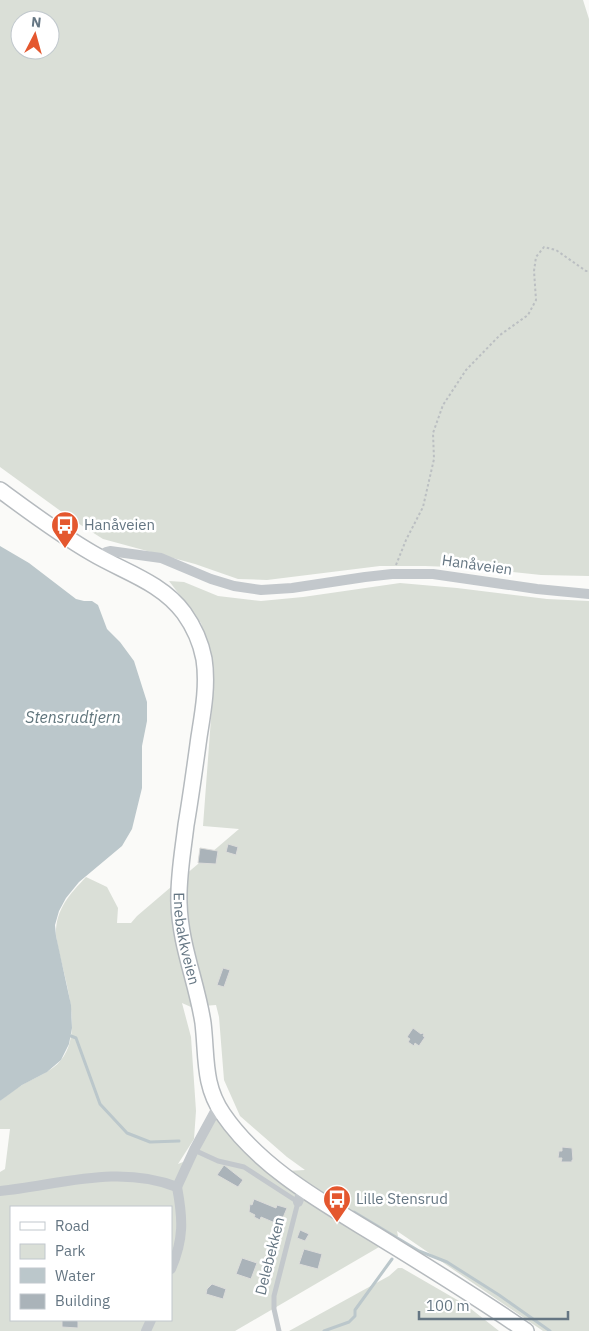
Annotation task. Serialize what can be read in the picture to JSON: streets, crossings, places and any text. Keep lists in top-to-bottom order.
{
  "streets": {
    "main road": ["Enebakkveien"],
    "street": ["Hanåveien"],
    "lane": ["Delebekken"]
  },
  "crossings": [
    ["Hanåveien", "Enebakkveien"],
    ["Enebakkveien", "Delebekken"]
  ],
  "water": ["Stensrudtjern"],
  "places": {
    "bus stop": ["Hanåveien", "Lille Stensrud"]
  },
  "legend": [
    "Road",
    "Park",
    "Water",
    "Building"
  ],
  "scale_bar": "100 m",
  "north": "top"
}
